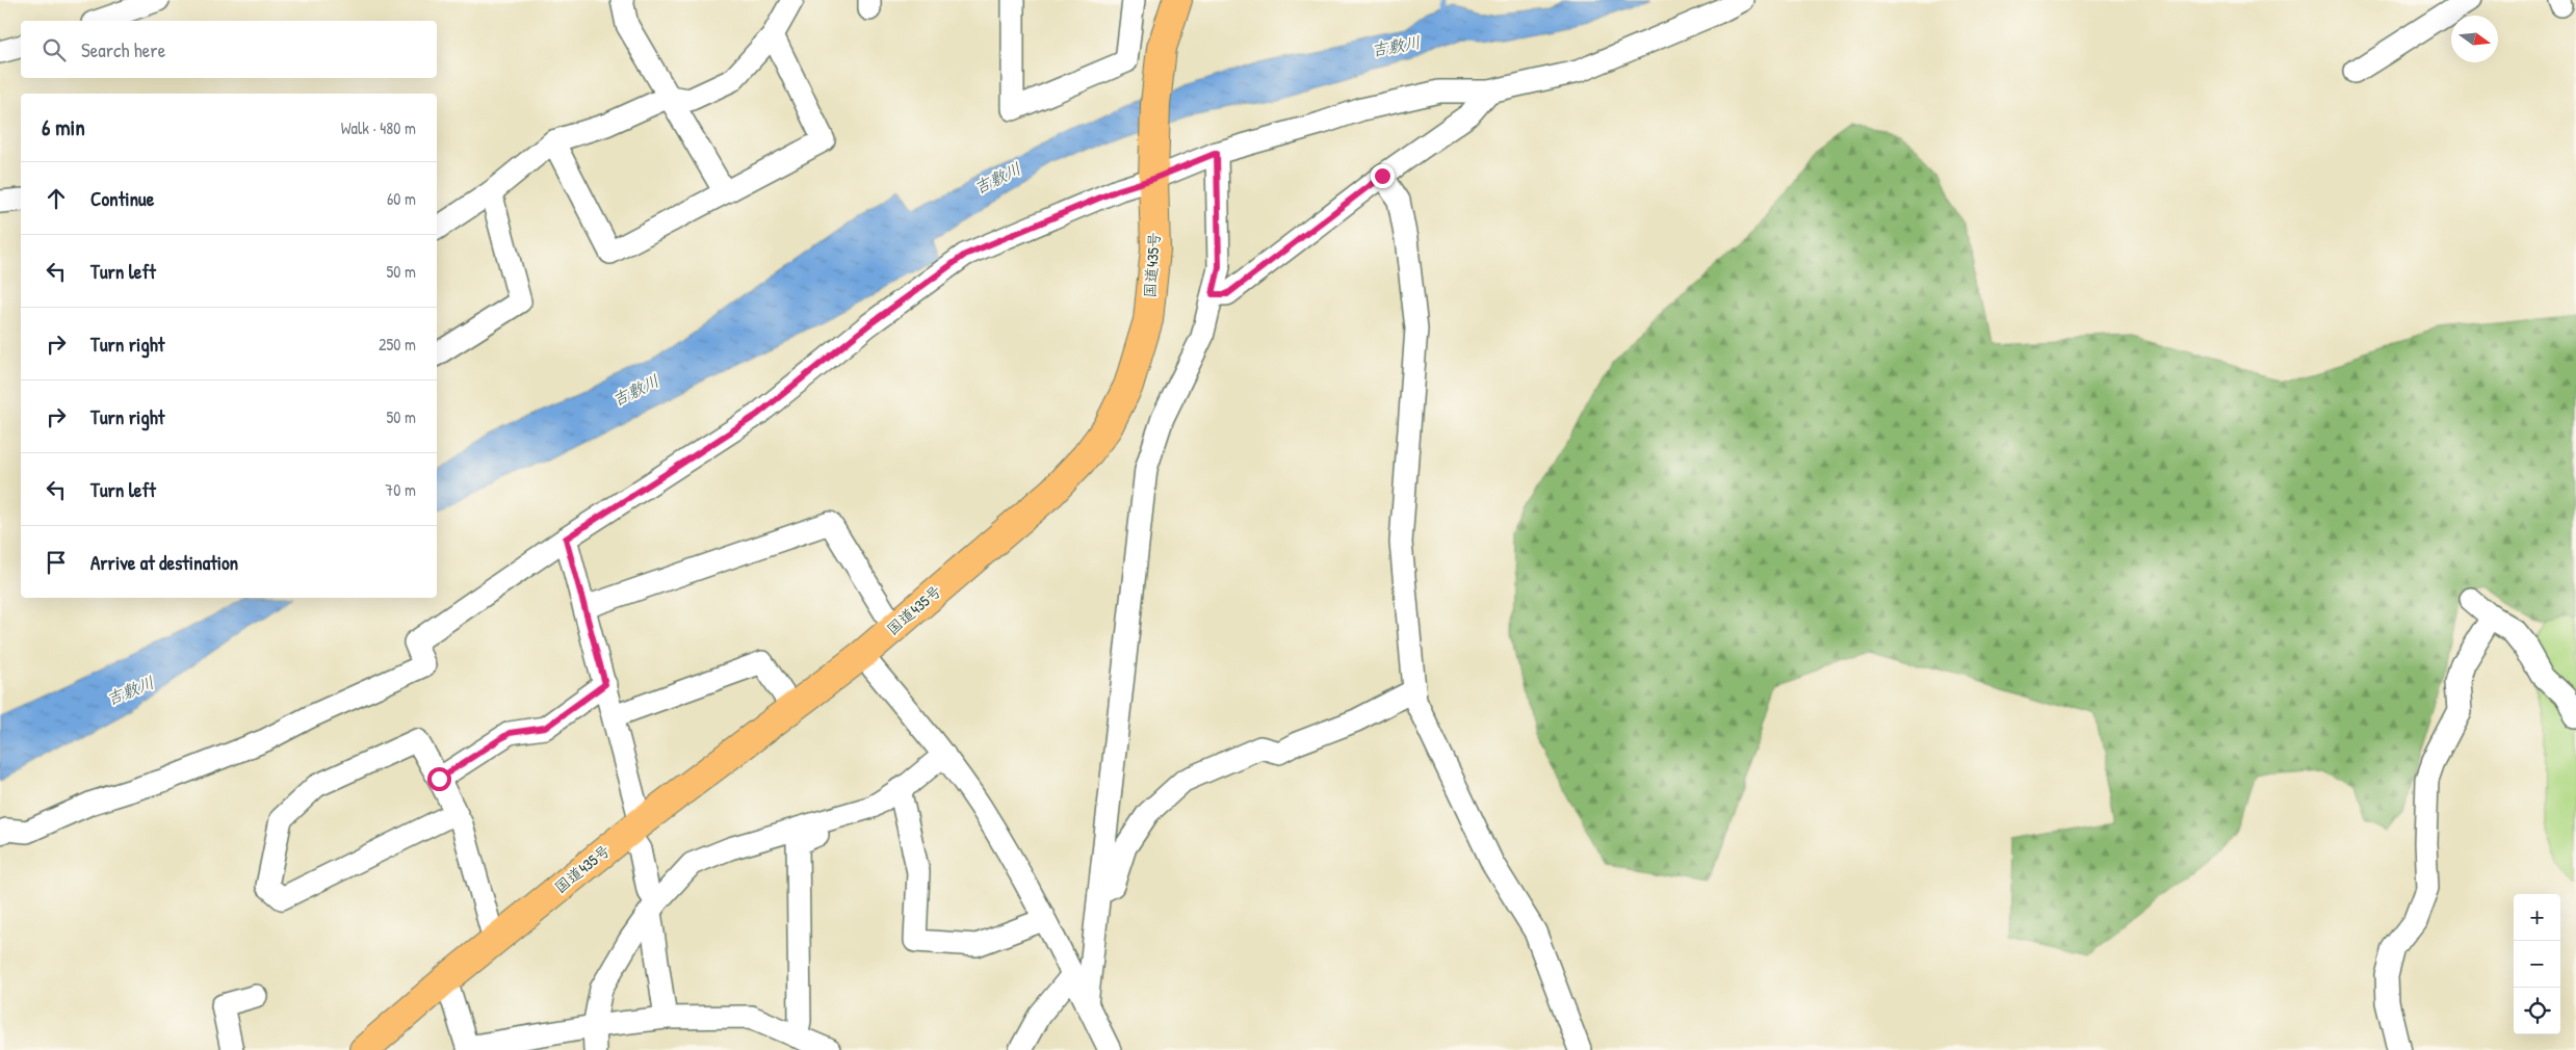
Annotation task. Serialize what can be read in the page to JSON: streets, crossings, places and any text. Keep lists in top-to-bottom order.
{
  "streets": {
    "highway": ["国道435号"]
  },
  "water": ["吉敷川"],
  "north": "right",
  "page": {
    "search": "Search here",
    "heading": ["6 min", "Walk · 480 m"],
    "list": [
      ["Continue", "60 m"],
      ["Turn left", "50 m"],
      ["Turn right", "250 m"],
      ["Turn right", "50 m"],
      ["Turn left", "70 m"],
      "Arrive at destination"
    ],
    "map_buttons": ["+", "−"]
  }
}
